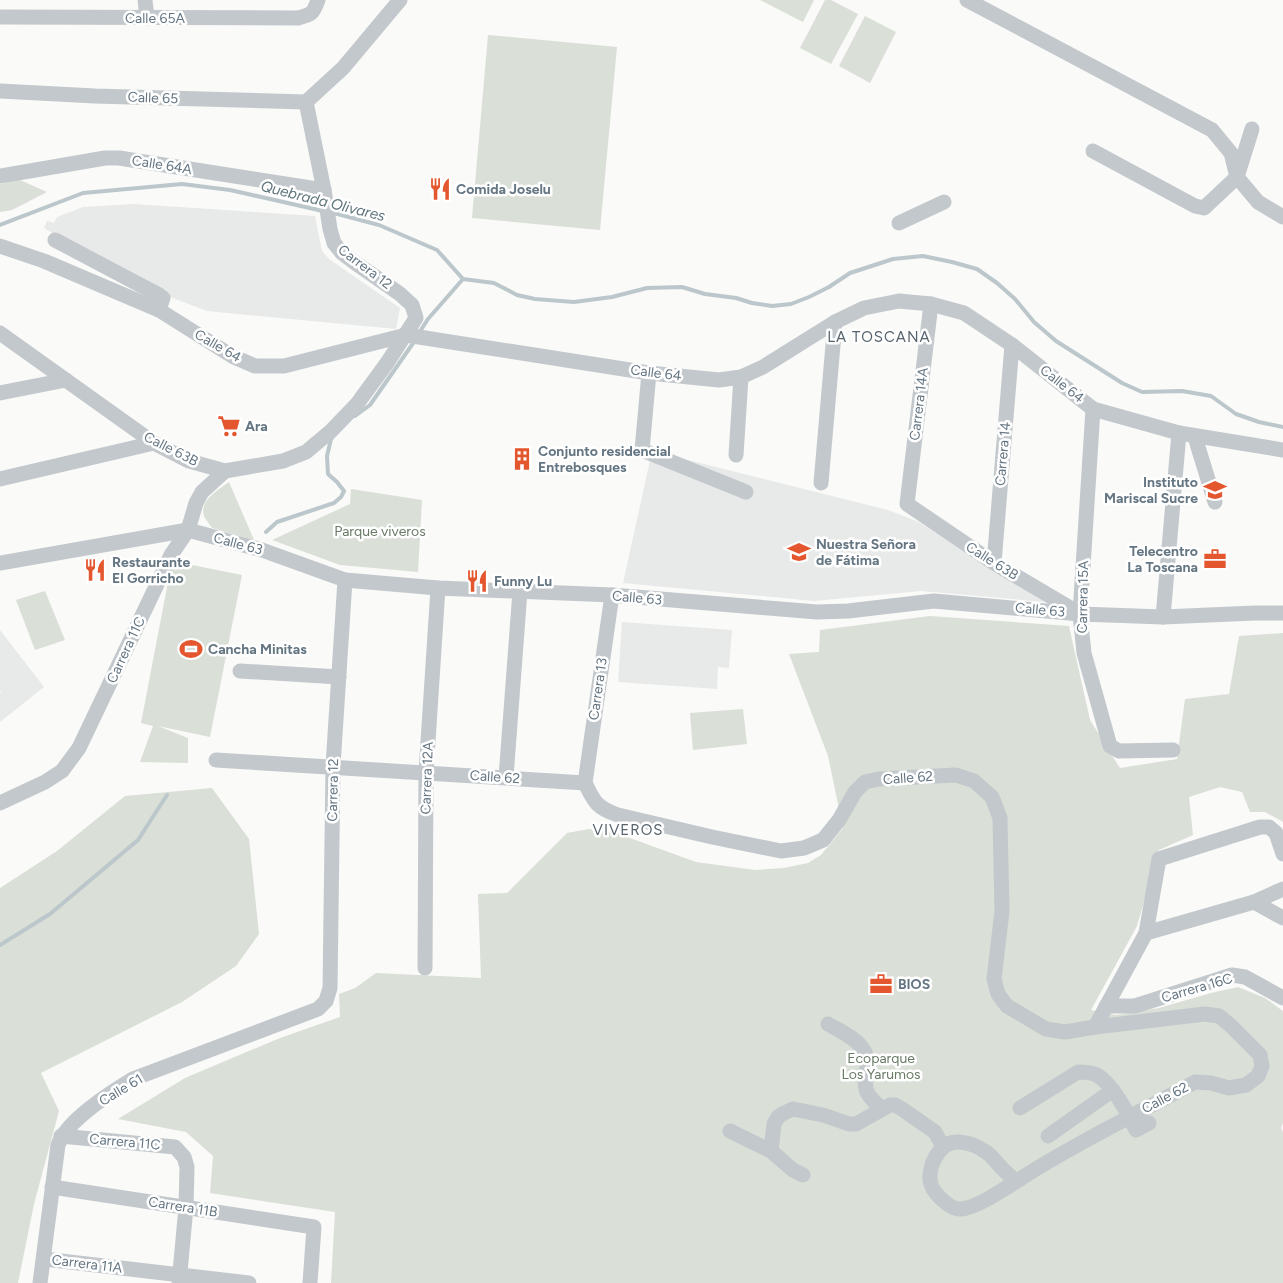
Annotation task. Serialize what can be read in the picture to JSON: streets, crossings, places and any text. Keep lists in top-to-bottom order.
{
  "streets": {
    "street": [
      "Calle 65A",
      "Calle 65",
      "Calle 64A",
      "Carrera 12",
      "Calle 64",
      "Carrera 14A",
      "Calle 63B",
      "Carrera 14",
      "Calle 63",
      "Carrera 15A",
      "Carrera 11C",
      "Carrera 13",
      "Calle 62",
      "Carrera 12A",
      "Carrera 16C",
      "Calle 61",
      "Carrera 11B",
      "Carrera 11A"
    ]
  },
  "crossings": [
    ["Calle 65", "Carrera 12"],
    ["Calle 64A", "Carrera 12"],
    ["Carrera 12", "Calle 64"],
    ["Carrera 12", "Calle 63B"],
    ["Carrera 12", "Calle 63"],
    ["Carrera 12", "Calle 62"],
    ["Carrera 12", "Calle 61"],
    ["Calle 64", "Carrera 14A"],
    ["Calle 64", "Calle 63B"],
    ["Calle 64", "Carrera 14"],
    ["Calle 64", "Carrera 15A"],
    ["Carrera 14A", "Calle 63B"],
    ["Calle 63B", "Carrera 14"],
    ["Calle 63B", "Calle 63"],
    ["Calle 63B", "Carrera 15A"],
    ["Calle 63B", "Carrera 11C"],
    ["Calle 63", "Carrera 15A"],
    ["Calle 63", "Carrera 11C"],
    ["Calle 63", "Carrera 13"],
    ["Calle 63", "Carrera 12A"],
    ["Carrera 11C", "Calle 61"],
    ["Carrera 11C", "Carrera 11B"],
    ["Carrera 13", "Calle 62"],
    ["Calle 62", "Carrera 12A"]
  ],
  "districts": ["LA TOSCANA", "VIVEROS"],
  "water": ["Quebrada Olivares"],
  "parks": ["Parque viveros", "Ecoparque Los Yarumos"],
  "places": {
    "restaurant": ["Comida Joselu", "Restaurante El Gorricho", "Funny Lu"],
    "supermarket": ["Ara"],
    "building": ["Conjunto residencial Entrebosques"],
    "school or university": ["Instituto Mariscal Sucre", "Nuestra Señora de Fátima"],
    "office": ["Telecentro La Toscana", "BIOS"],
    "sports": ["Cancha Minitas"]
  }
}
